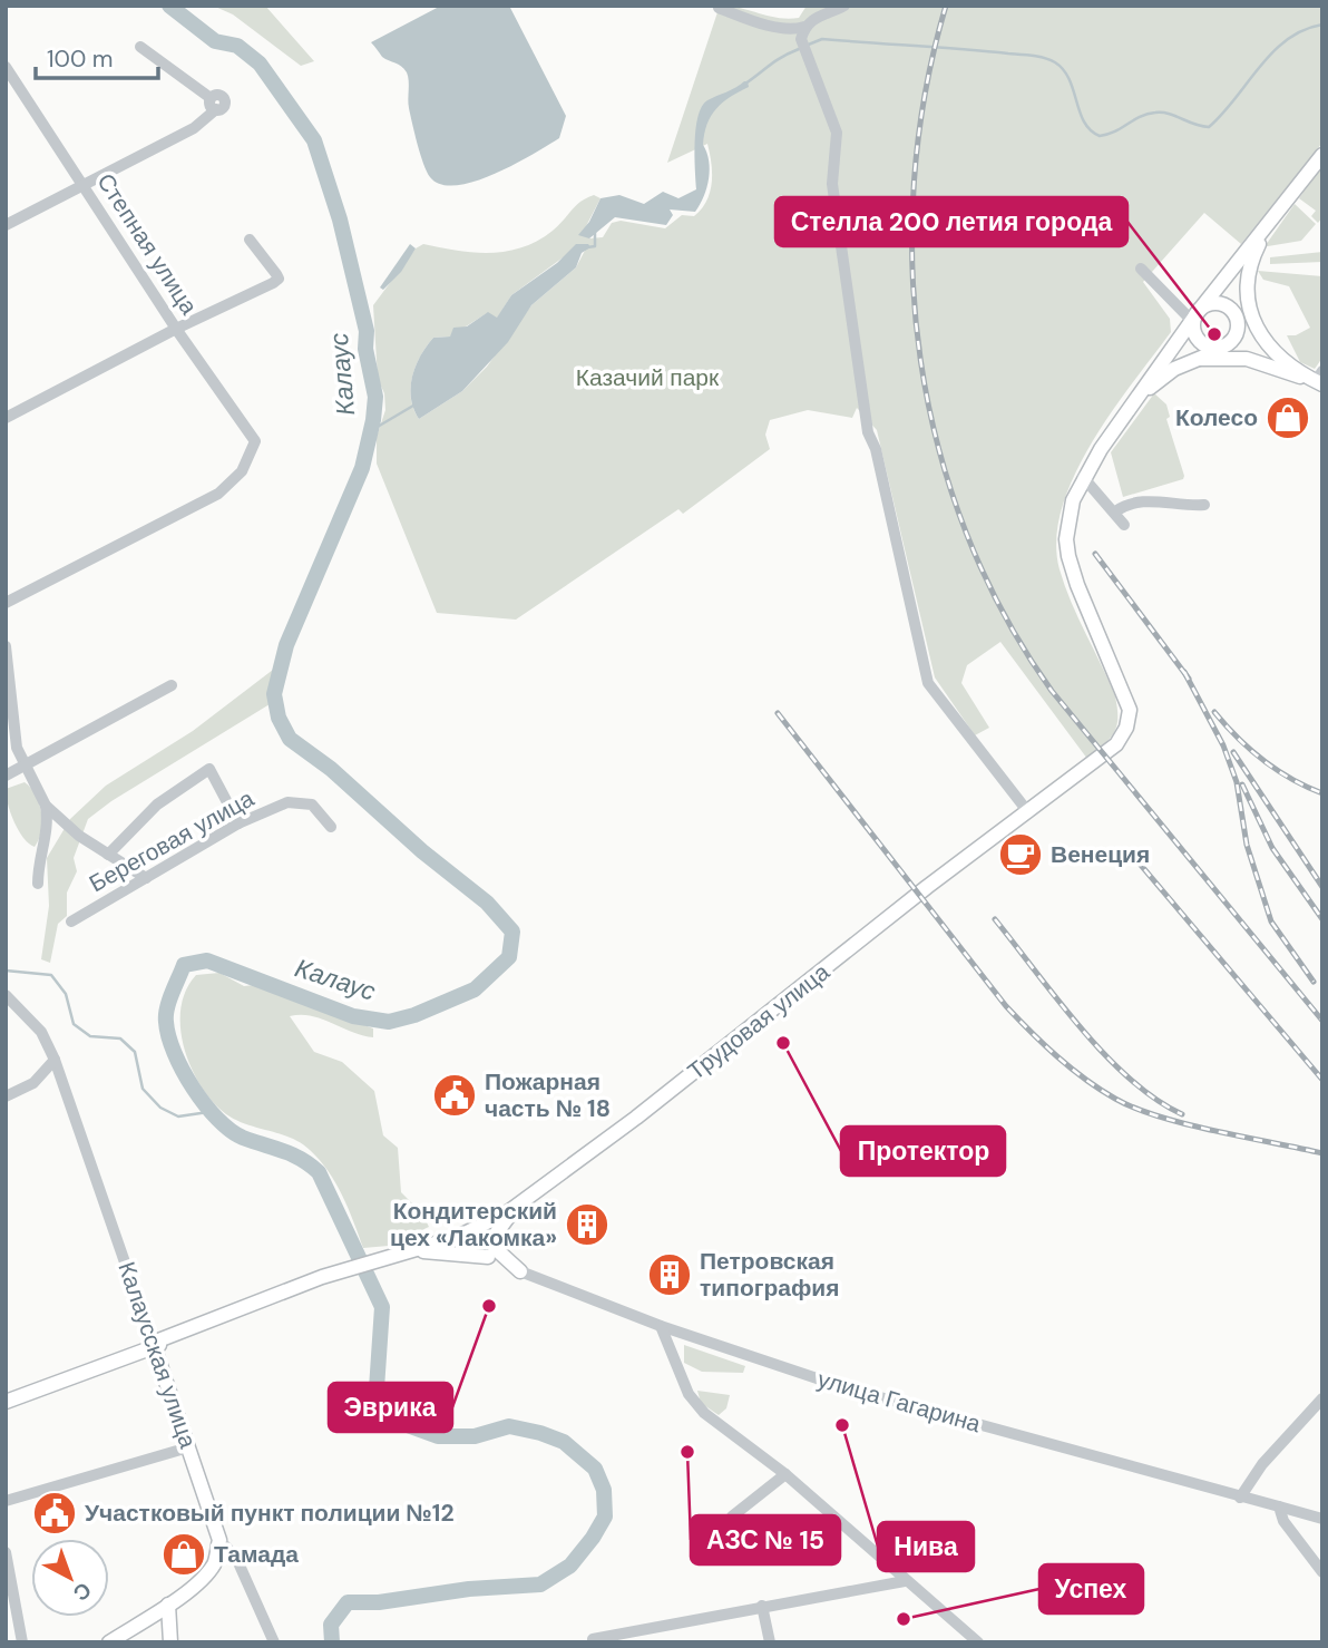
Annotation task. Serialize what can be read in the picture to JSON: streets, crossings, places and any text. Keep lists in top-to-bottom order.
{
  "streets": {
    "main road": ["Трудовая улица", "Калаусская улица", "улица Гагарина"],
    "street": ["Степная улица", "Береговая улица"]
  },
  "crossings": [
    ["Трудовая улица", "улица Гагарина"]
  ],
  "water": ["Калаус"],
  "parks": ["Казачий парк"],
  "places": {
    "other": [
      "Стелла 200 летия города",
      "Протектор",
      "Эврика",
      "Нива",
      "АЗС № 15",
      "Успех"
    ],
    "shop": ["Колесо", "Тамада"],
    "cafe": ["Венеция"],
    "public building": ["Пожарная часть № 18", "Участковый пункт полиции №12"],
    "building": ["Кондитерский цех «Лакомка»", "Петровская типография"]
  },
  "scale_bar": "100 m",
  "north": "bottom right"
}
